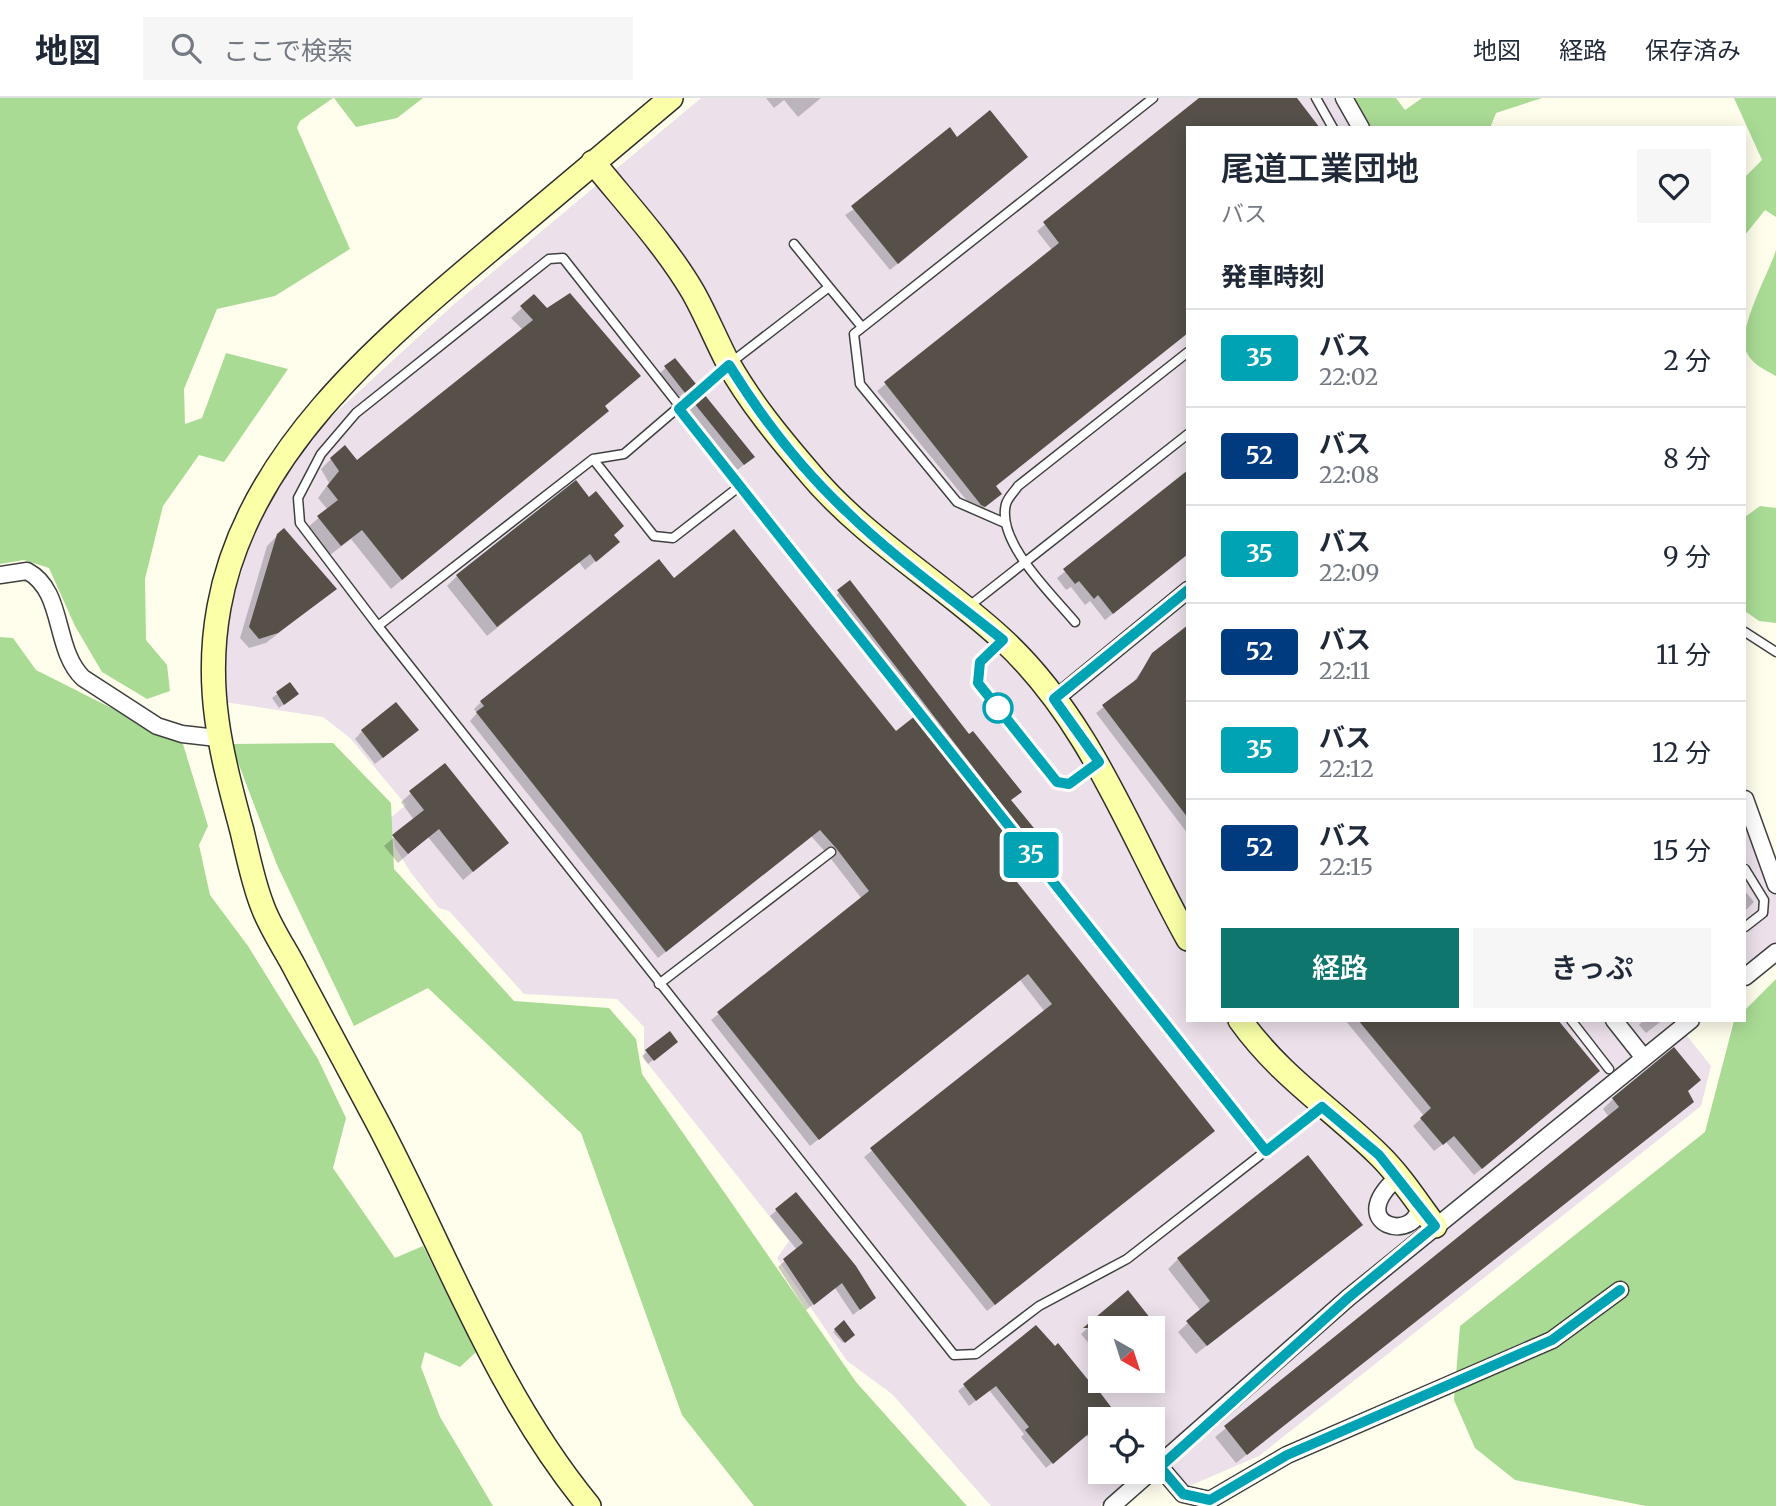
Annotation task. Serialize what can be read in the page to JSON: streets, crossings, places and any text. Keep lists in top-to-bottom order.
{
  "lines": ["bus line 35"],
  "north": "bottom right",
  "page": {
    "header": "地図",
    "search": "ここで検索",
    "nav": ["地図", "経路", "保存済み"],
    "on_map": "35",
    "heading": [
      ["尾道工業団地", "バス"],
      "発車時刻"
    ],
    "list": [
      {
        "mark": "35",
        "name": "バス",
        "note": "22:02",
        "value": "2 分"
      },
      {
        "mark": "52",
        "name": "バス",
        "note": "22:08",
        "value": "8 分"
      },
      {
        "mark": "35",
        "name": "バス",
        "note": "22:09",
        "value": "9 分"
      },
      {
        "mark": "52",
        "name": "バス",
        "note": "22:11",
        "value": "11 分"
      },
      {
        "mark": "35",
        "name": "バス",
        "note": "22:12",
        "value": "12 分"
      },
      {
        "mark": "52",
        "name": "バス",
        "note": "22:15",
        "value": "15 分"
      }
    ],
    "buttons": ["経路", "きっぷ"]
  }
}
